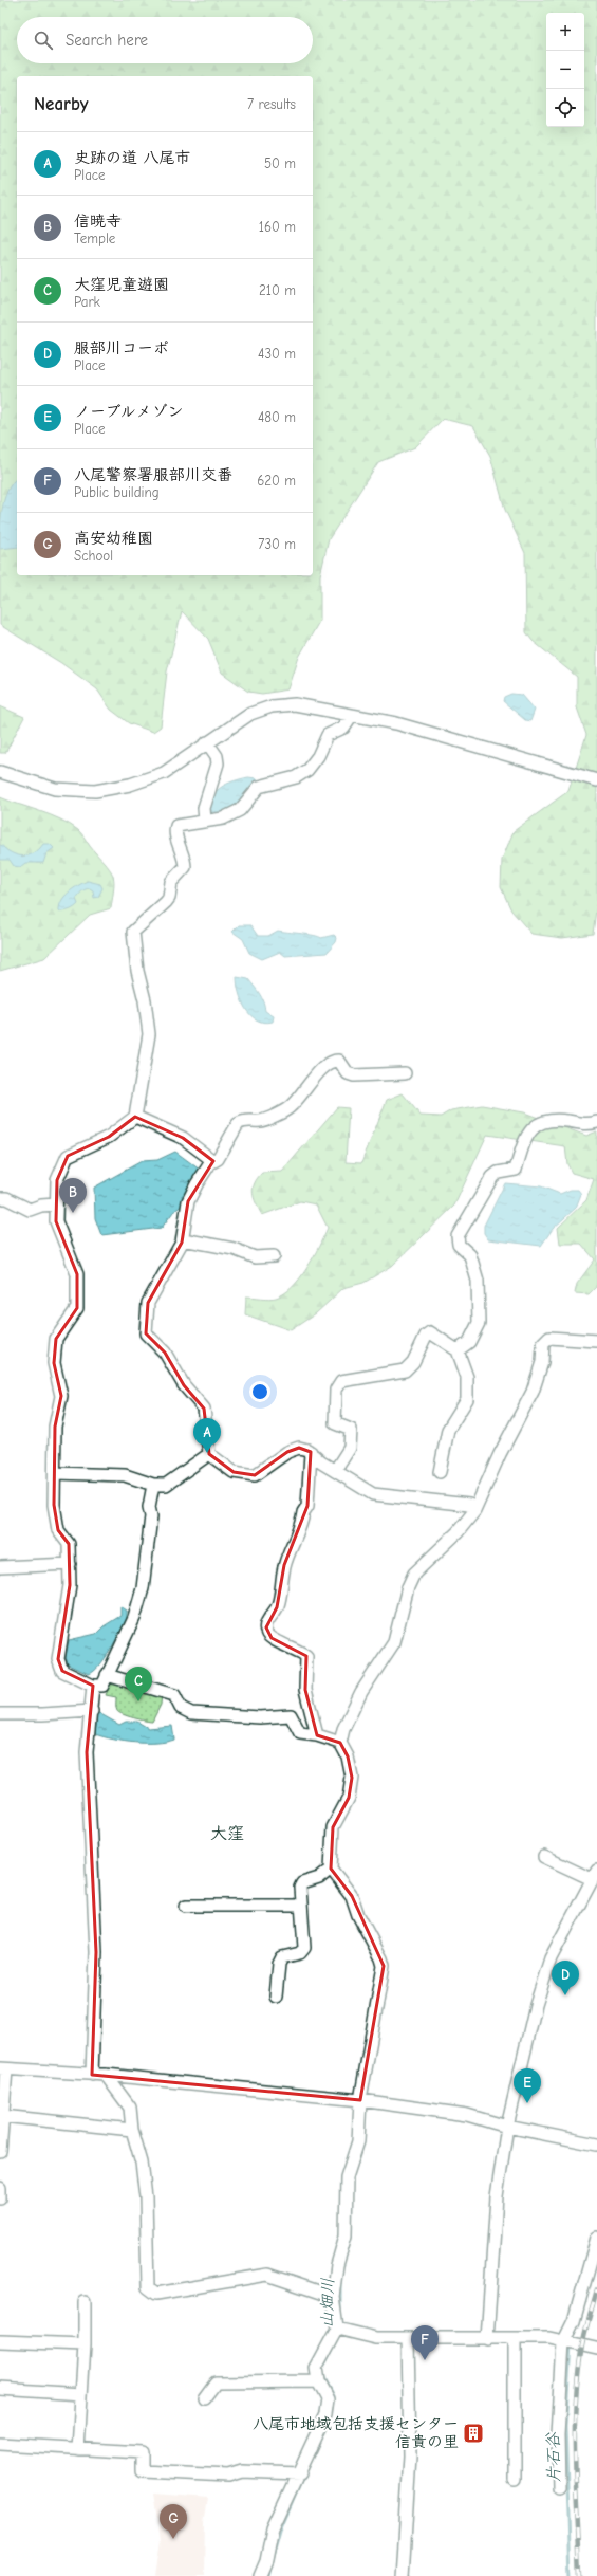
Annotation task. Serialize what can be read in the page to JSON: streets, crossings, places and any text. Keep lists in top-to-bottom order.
{
  "districts": ["大窪"],
  "water": ["山畑川", "片石谷"],
  "places": {
    "building": ["八尾市地域包括支援センター 信貴の里"]
  },
  "page": {
    "map_buttons": ["+", "−"],
    "search": "Search here",
    "heading": ["Nearby", "7 results"],
    "list": [
      {
        "mark": "A",
        "name": "史跡の道 八尾市",
        "note": "Place",
        "value": "50 m"
      },
      {
        "mark": "B",
        "name": "信暁寺",
        "note": "Temple",
        "value": "160 m"
      },
      {
        "mark": "C",
        "name": "大窪児童遊園",
        "note": "Park",
        "value": "210 m"
      },
      {
        "mark": "D",
        "name": "服部川コーポ",
        "note": "Place",
        "value": "430 m"
      },
      {
        "mark": "E",
        "name": "ノーブルメゾン",
        "note": "Place",
        "value": "480 m"
      },
      {
        "mark": "F",
        "name": "八尾警察署服部川交番",
        "note": "Public building",
        "value": "620 m"
      },
      {
        "mark": "G",
        "name": "高安幼稚園",
        "note": "School",
        "value": "730 m"
      }
    ],
    "pins": [
      "B",
      "A",
      "C",
      "D",
      "E",
      "F",
      "G"
    ]
  }
}
